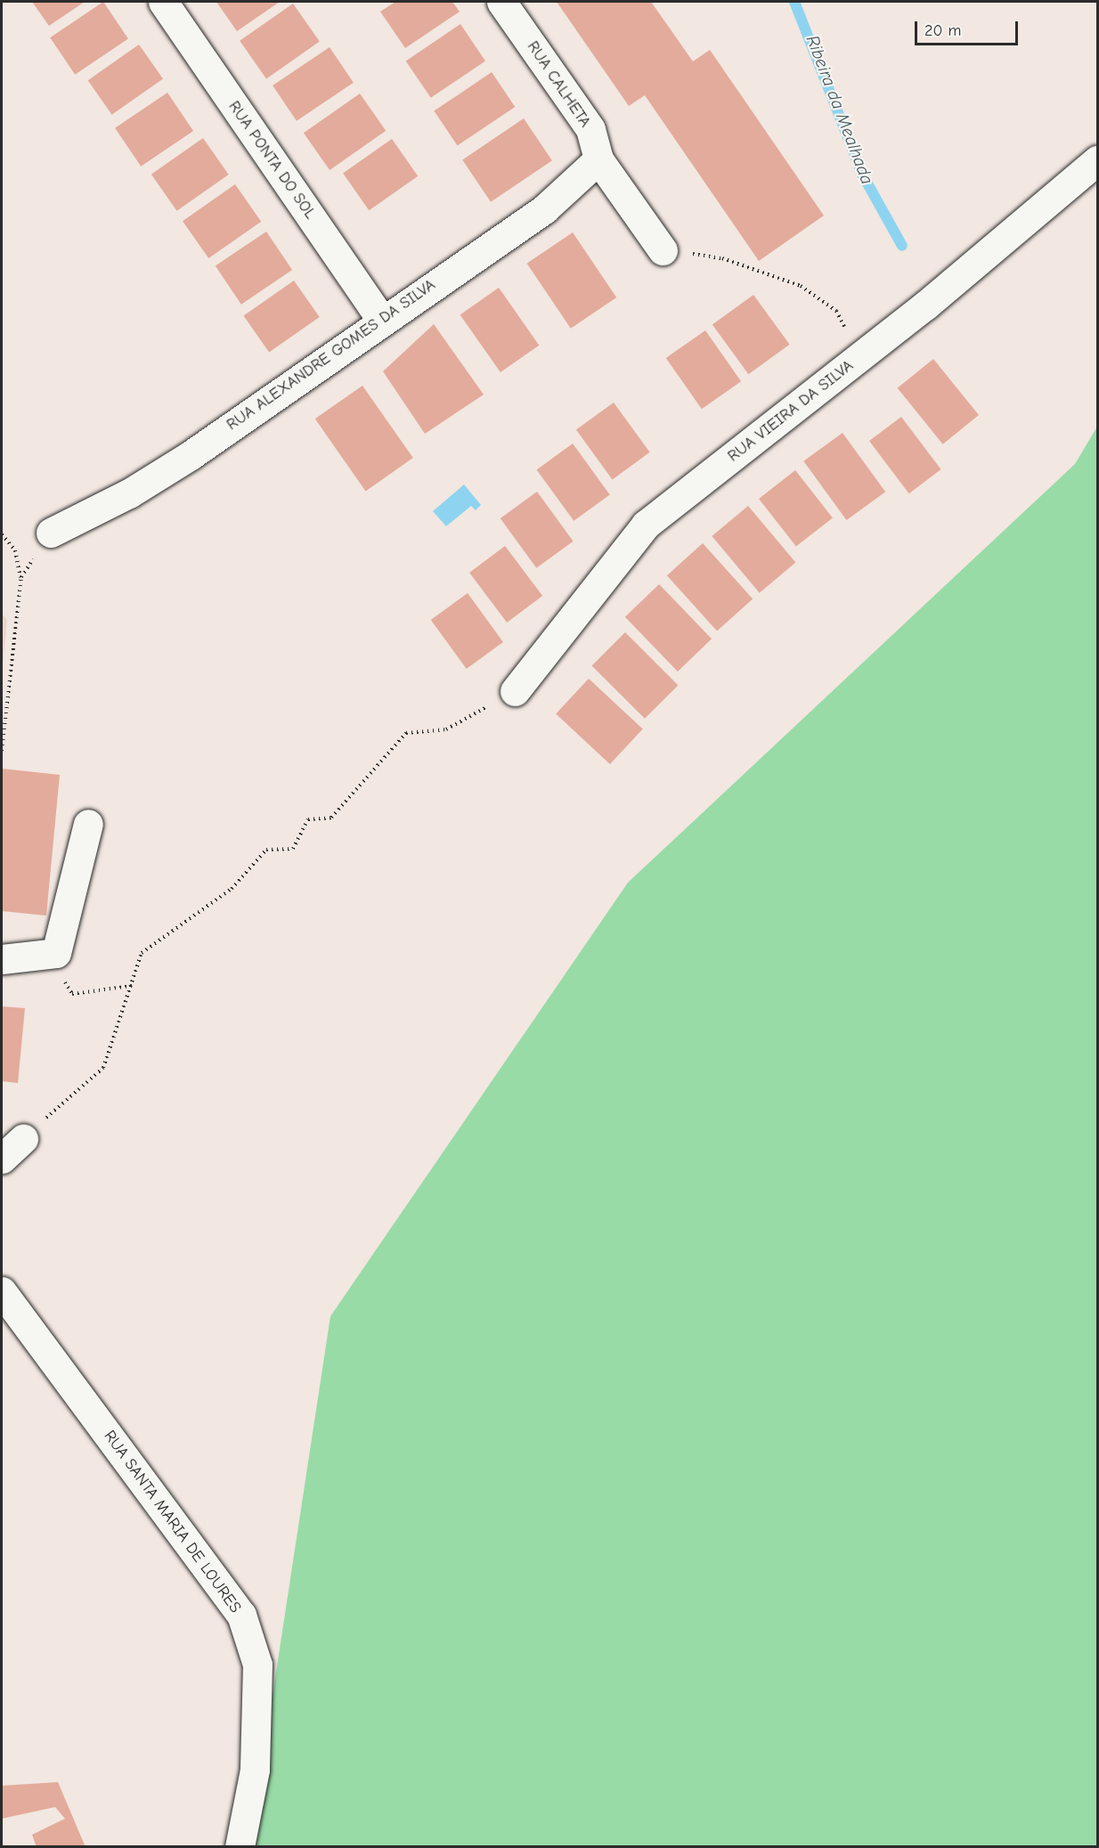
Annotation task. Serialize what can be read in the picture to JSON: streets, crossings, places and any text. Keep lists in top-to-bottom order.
{
  "streets": {
    "street": [
      "RUA CALHETA",
      "RUA PONTA DO SOL",
      "RUA ALEXANDRE GOMES DA SILVA",
      "RUA VIEIRA DA SILVA",
      "RUA SANTA MARIA DE LOURES"
    ]
  },
  "crossings": [
    ["RUA CALHETA", "RUA ALEXANDRE GOMES DA SILVA"],
    ["RUA PONTA DO SOL", "RUA ALEXANDRE GOMES DA SILVA"]
  ],
  "water": ["Ribeira da Mealhada"],
  "scale_bar": "20 m"
}
